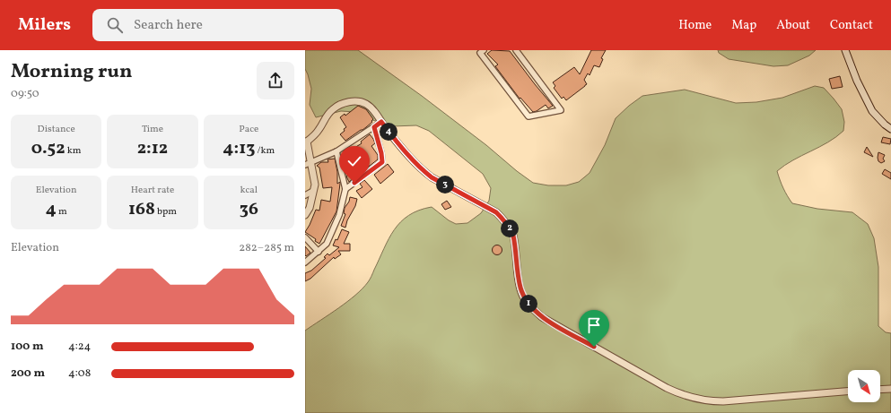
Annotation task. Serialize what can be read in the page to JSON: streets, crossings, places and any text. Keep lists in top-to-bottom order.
{
  "north": "bottom right",
  "page": {
    "header": "Milers",
    "search": "Search here",
    "nav": [
      "Home",
      "Map",
      "About",
      "Contact"
    ],
    "heading": ["Morning run", "09:50"],
    "stats": [
      ["Distance", "0.52 km"],
      ["Time", "2:12"],
      ["Pace", "4:13 /km"],
      ["Elevation", "4 m"],
      ["Heart rate", "168 bpm"],
      ["kcal", "36"]
    ],
    "pins": [
      "4",
      "3",
      "2",
      "1"
    ],
    "chart": ["Elevation", "282–285 m"],
    "list": [
      {
        "name": "100 m",
        "note": "4:24"
      },
      {
        "name": "200 m",
        "note": "4:08"
      }
    ]
  }
}
